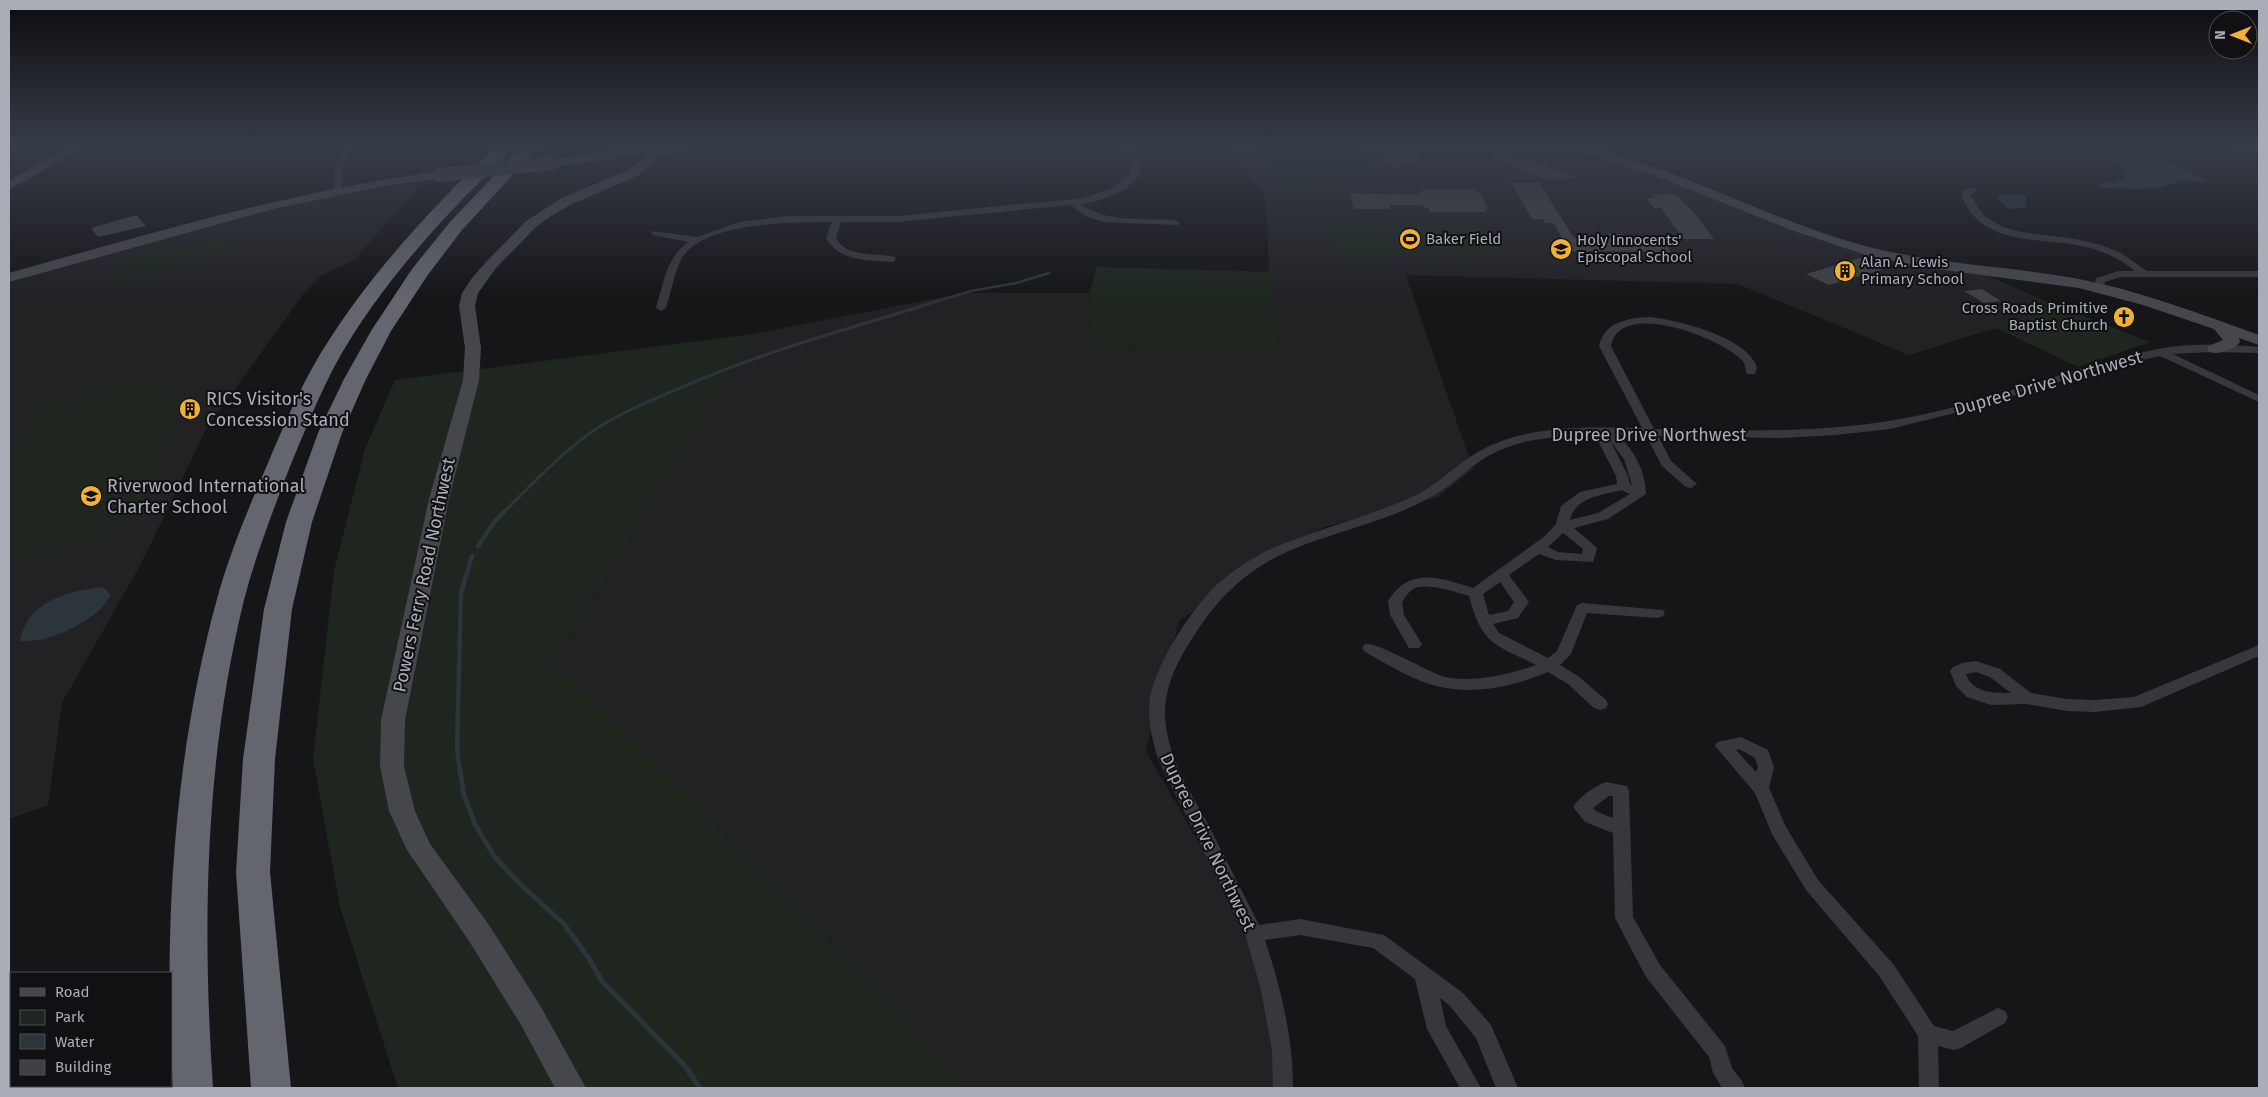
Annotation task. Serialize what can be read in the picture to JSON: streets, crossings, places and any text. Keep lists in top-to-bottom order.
{
  "streets": {
    "street": ["Dupree Drive Northwest", "Powers Ferry Road Northwest"]
  },
  "places": {
    "sports": ["Baker Field"],
    "school or university": ["Holy Innocents' Episcopal School", "Riverwood International Charter School"],
    "building": ["Alan A. Lewis Primary School", "RICS Visitor's Concession Stand"],
    "church": ["Cross Roads Primitive Baptist Church"]
  },
  "legend": [
    "Road",
    "Park",
    "Water",
    "Building"
  ],
  "north": "left"
}
